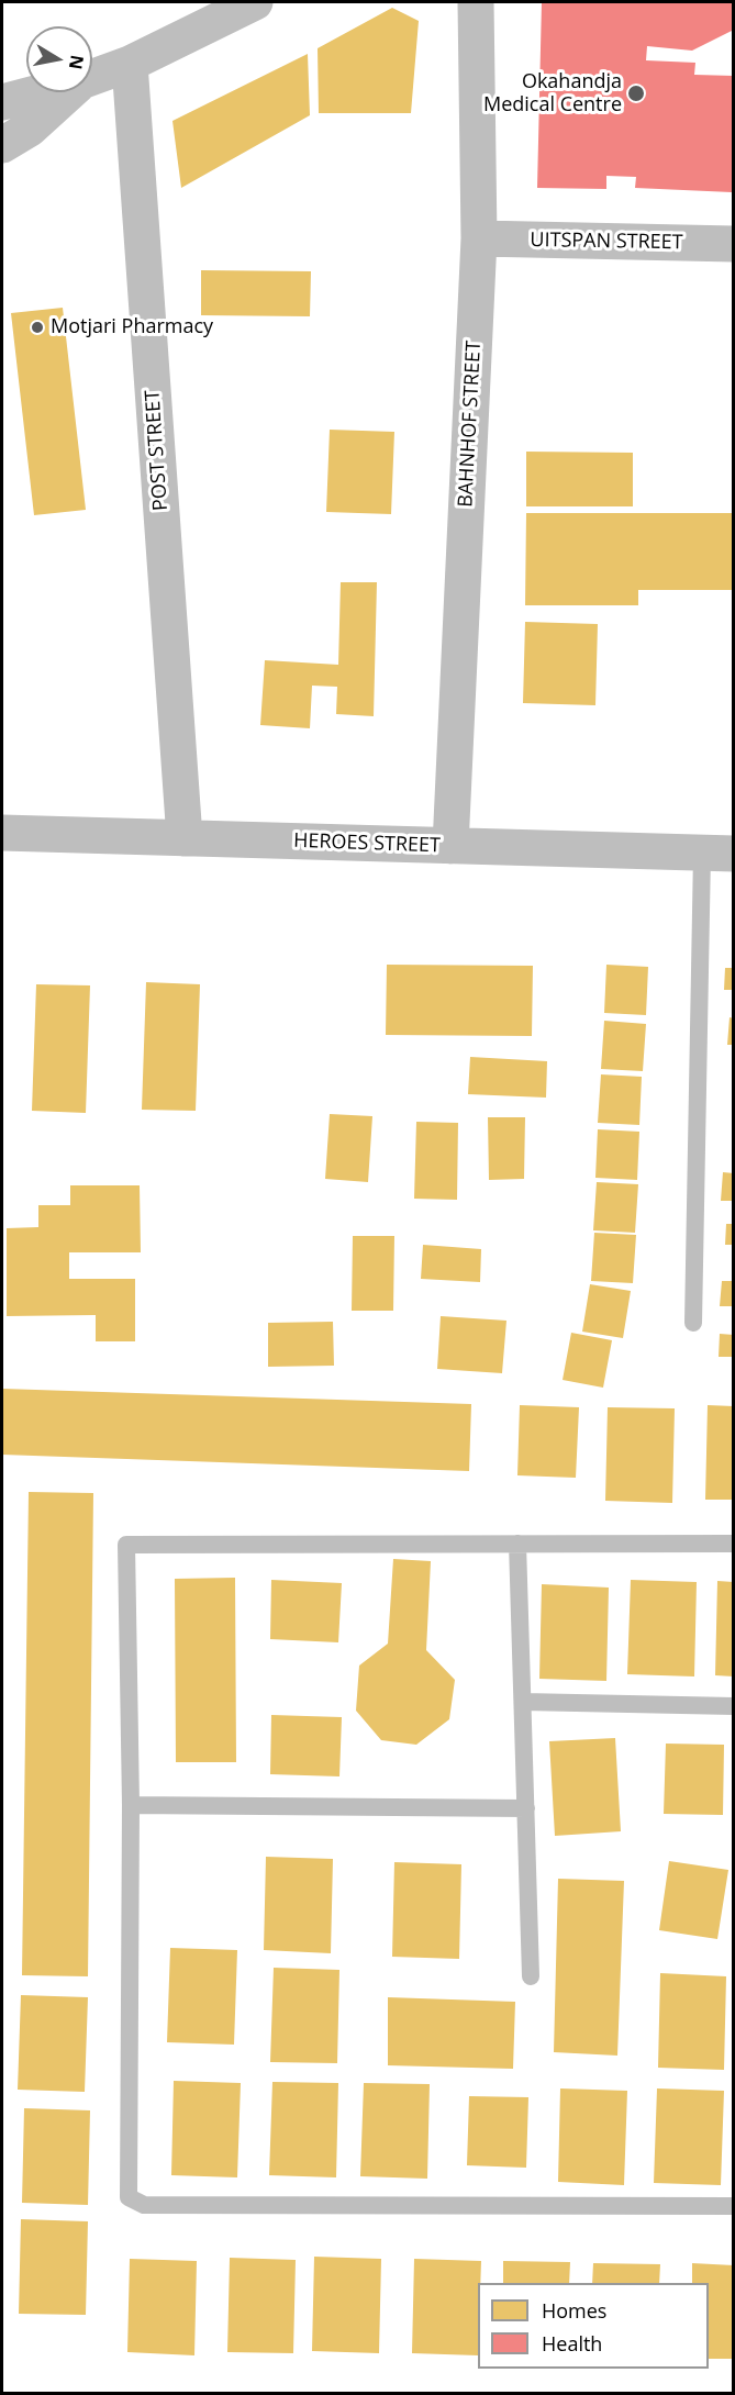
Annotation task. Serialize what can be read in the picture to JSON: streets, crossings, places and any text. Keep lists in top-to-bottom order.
{
  "streets": {
    "street": [
      "UITSPAN STREET",
      "BAHNHOF STREET",
      "POST STREET",
      "HEROES STREET"
    ]
  },
  "crossings": [
    ["UITSPAN STREET", "BAHNHOF STREET"],
    ["BAHNHOF STREET", "HEROES STREET"],
    ["POST STREET", "HEROES STREET"]
  ],
  "places": ["Okahandja Medical Centre", "Motjari Pharmacy"],
  "legend": ["Homes", "Health"],
  "north": "right"
}
